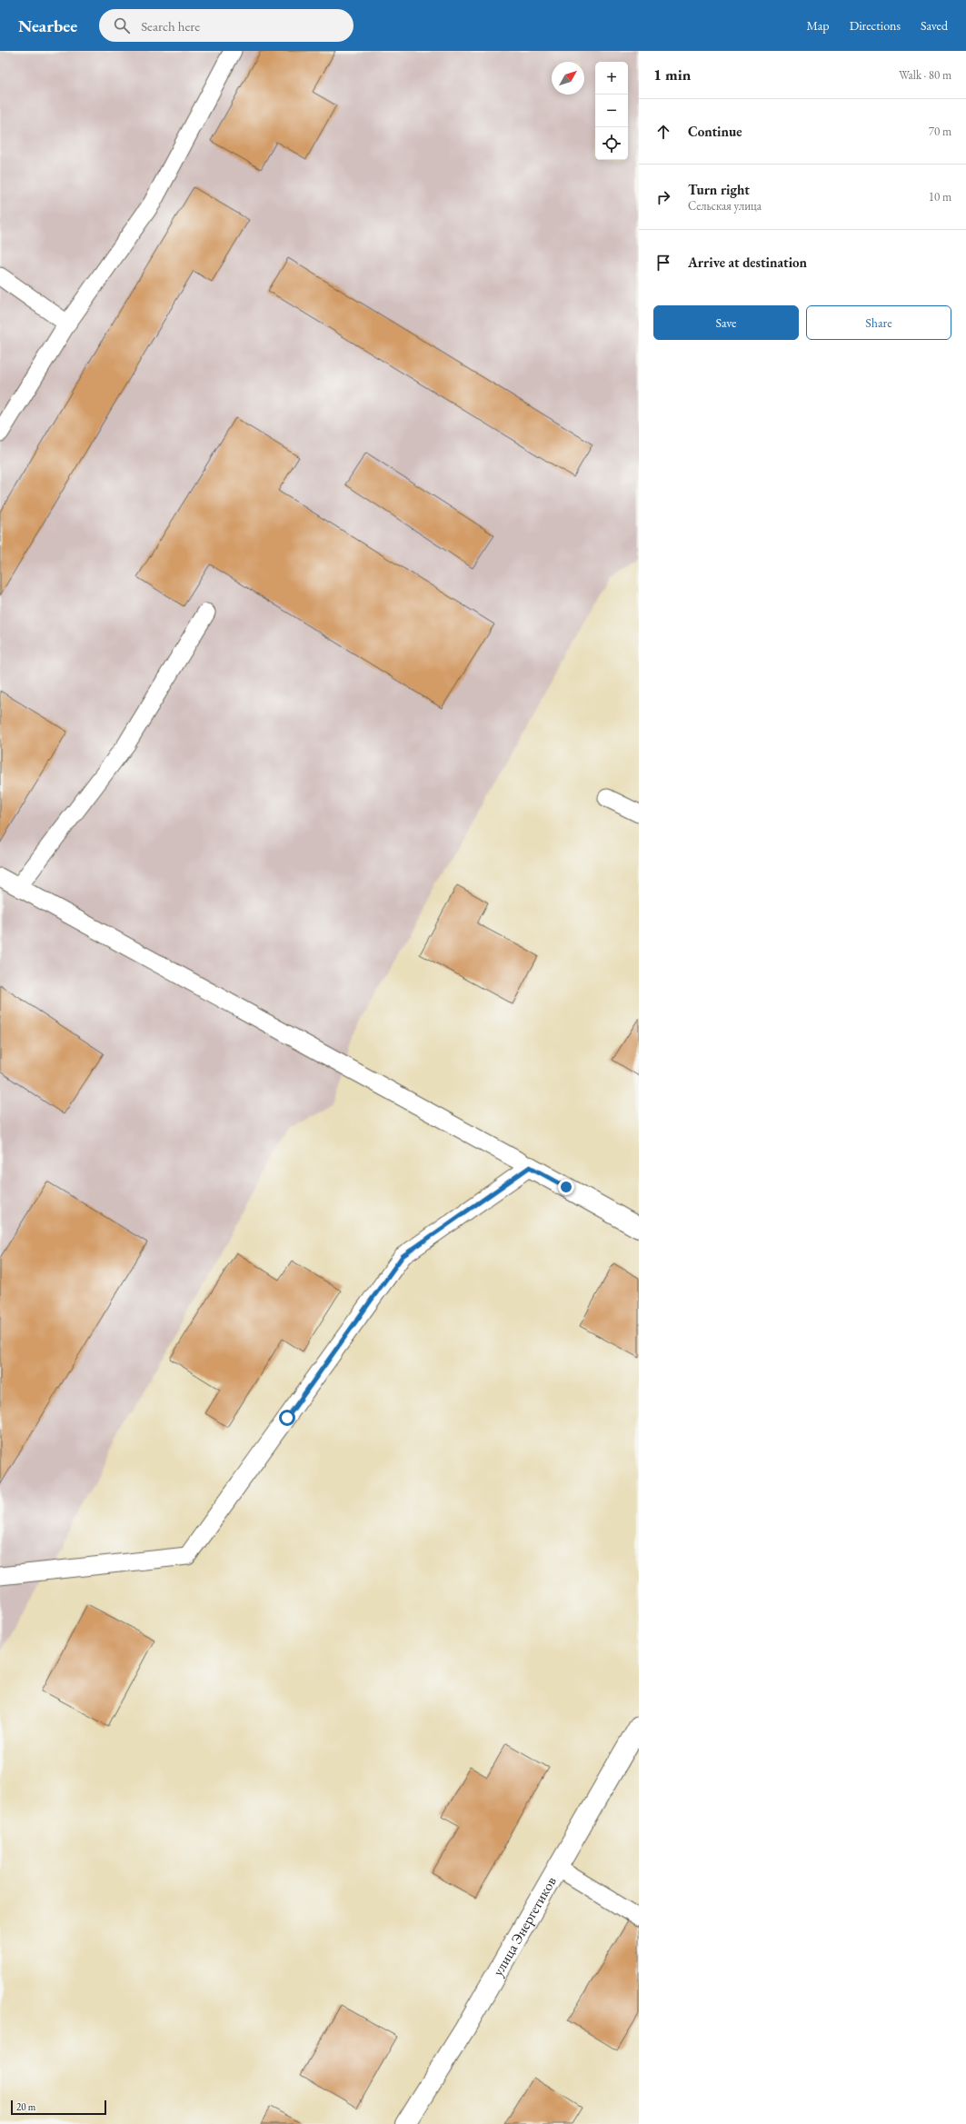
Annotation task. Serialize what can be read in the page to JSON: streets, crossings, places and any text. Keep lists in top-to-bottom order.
{
  "streets": {
    "street": ["улица Энергетиков"]
  },
  "scale_bar": "20 m",
  "north": "top right",
  "page": {
    "header": "Nearbee",
    "search": "Search here",
    "nav": ["Map", "Directions", "Saved"],
    "heading": ["1 min", "Walk · 80 m"],
    "map_buttons": ["+", "−"],
    "list": [
      ["Continue", "70 m"],
      ["Turn right", "Сельская улица", "10 m"],
      "Arrive at destination"
    ],
    "buttons": ["Save", "Share"],
    "scale": "20 m"
  }
}
